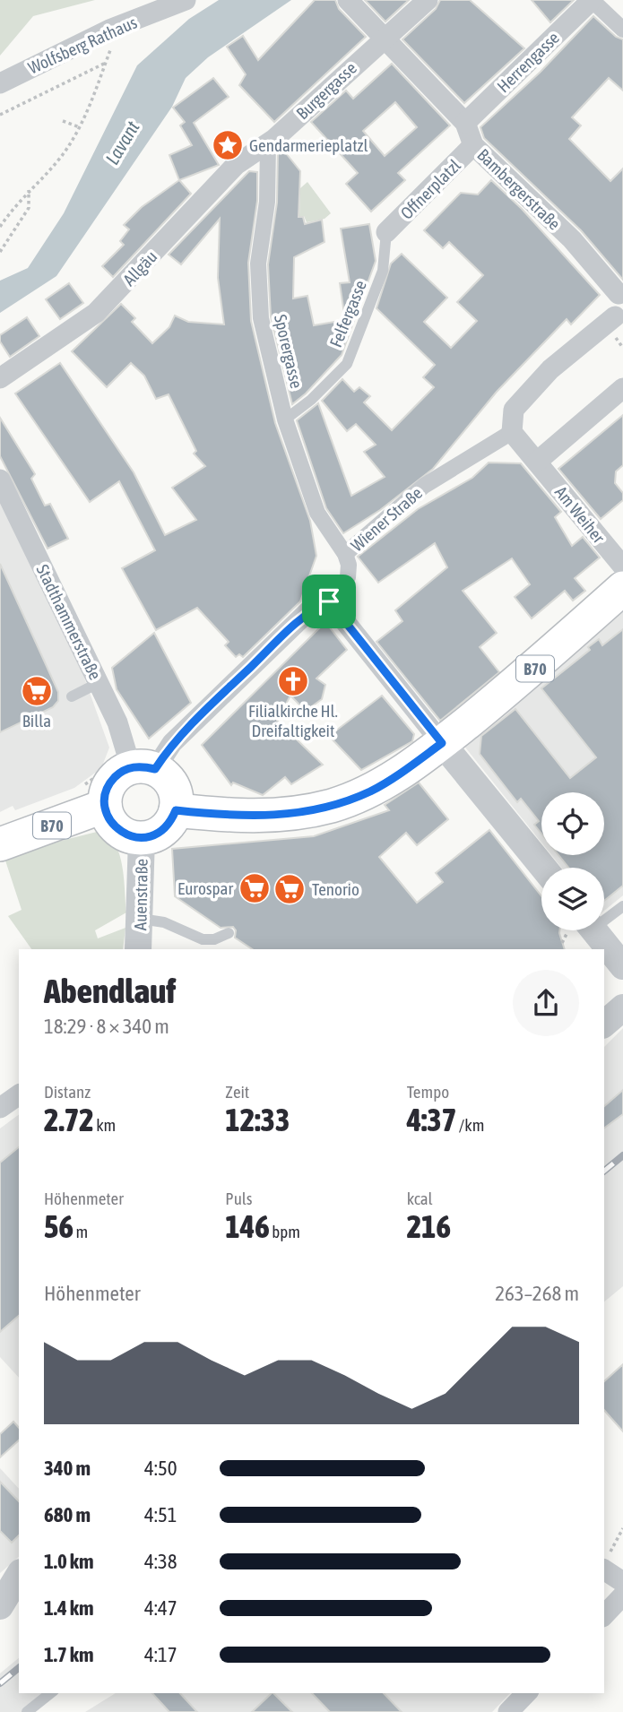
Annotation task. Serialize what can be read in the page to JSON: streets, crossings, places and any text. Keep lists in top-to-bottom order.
{
  "streets": {
    "main road": ["B70"],
    "street": [
      "Wolfsberg Rathaus",
      "Herrengasse",
      "Burgergasse",
      "Offnerplatzl",
      "Bambergerstraße",
      "Allgäu",
      "Sporergasse",
      "Am Weiher",
      "Wiener Straße",
      "Stadthammerstraße",
      "Auenstraße"
    ],
    "lane": ["Felfergasse"]
  },
  "crossings": [
    ["Herrengasse", "Bambergerstraße"],
    ["Burgergasse", "Bambergerstraße"],
    ["Burgergasse", "Allgäu"],
    ["Burgergasse", "Sporergasse"],
    ["Offnerplatzl", "Bambergerstraße"],
    ["Offnerplatzl", "Felfergasse"],
    ["Allgäu", "Sporergasse"],
    ["Felfergasse", "Sporergasse"],
    ["Sporergasse", "Wiener Straße"],
    ["Am Weiher", "Wiener Straße"],
    ["Am Weiher", "B70"],
    ["Wiener Straße", "Stadthammerstraße"],
    ["Wiener Straße", "B70"],
    ["Wiener Straße", "Auenstraße"],
    ["Stadthammerstraße", "B70"],
    ["Stadthammerstraße", "Auenstraße"],
    ["B70", "Auenstraße"]
  ],
  "water": ["Lavant"],
  "places": {
    "place": ["Gendarmerieplatzl"],
    "church": ["Filialkirche Hl. Dreifaltigkeit"],
    "supermarket": ["Billa", "Eurospar", "Tenorio"]
  },
  "page": {
    "heading": ["Abendlauf", "18:29 · 8 × 340 m"],
    "stats": [
      ["Distanz", "2.72 km"],
      ["Zeit", "12:33"],
      ["Tempo", "4:37 /km"],
      ["Höhenmeter", "56 m"],
      ["Puls", "146 bpm"],
      ["kcal", "216"]
    ],
    "chart": ["Höhenmeter", "263–268 m"],
    "list": [
      {
        "name": "340 m",
        "note": "4:50"
      },
      {
        "name": "680 m",
        "note": "4:51"
      },
      {
        "name": "1.0 km",
        "note": "4:38"
      },
      {
        "name": "1.4 km",
        "note": "4:47"
      },
      {
        "name": "1.7 km",
        "note": "4:17"
      }
    ]
  }
}
